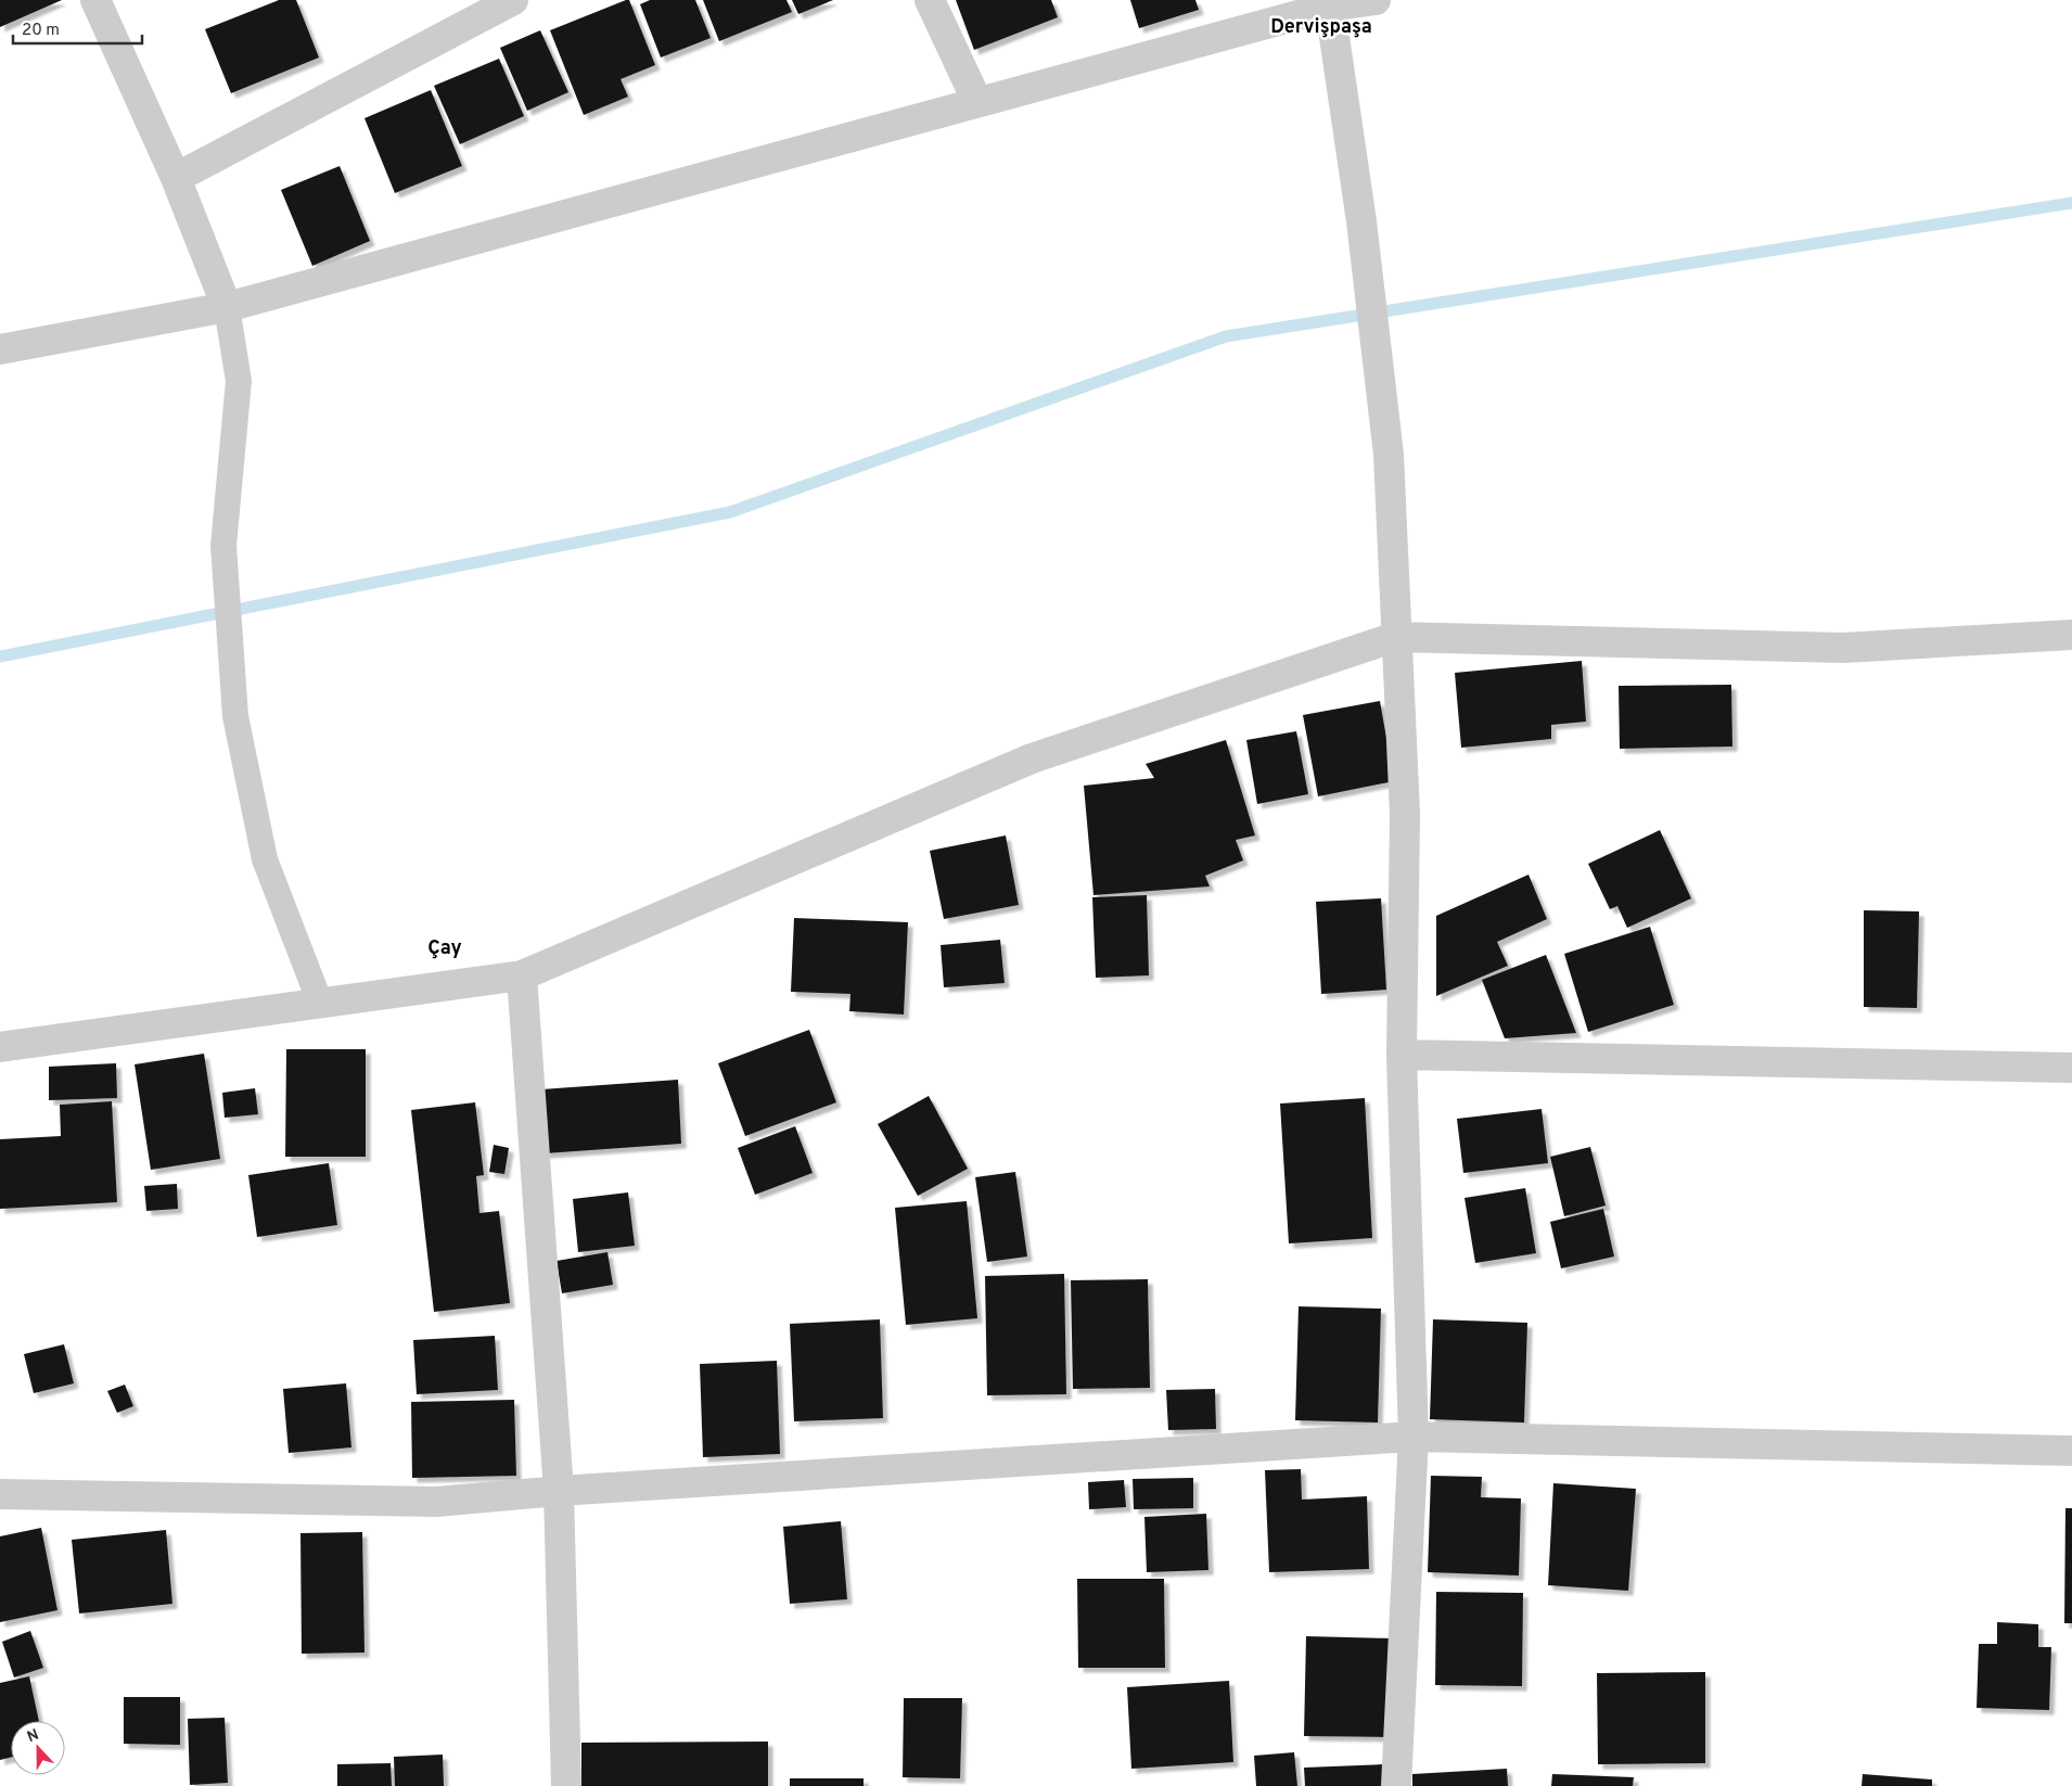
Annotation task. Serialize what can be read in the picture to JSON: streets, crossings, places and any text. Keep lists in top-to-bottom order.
{
  "districts": ["Dervişpaşa", "Çay"],
  "scale_bar": "20 m",
  "north": "top"
}
